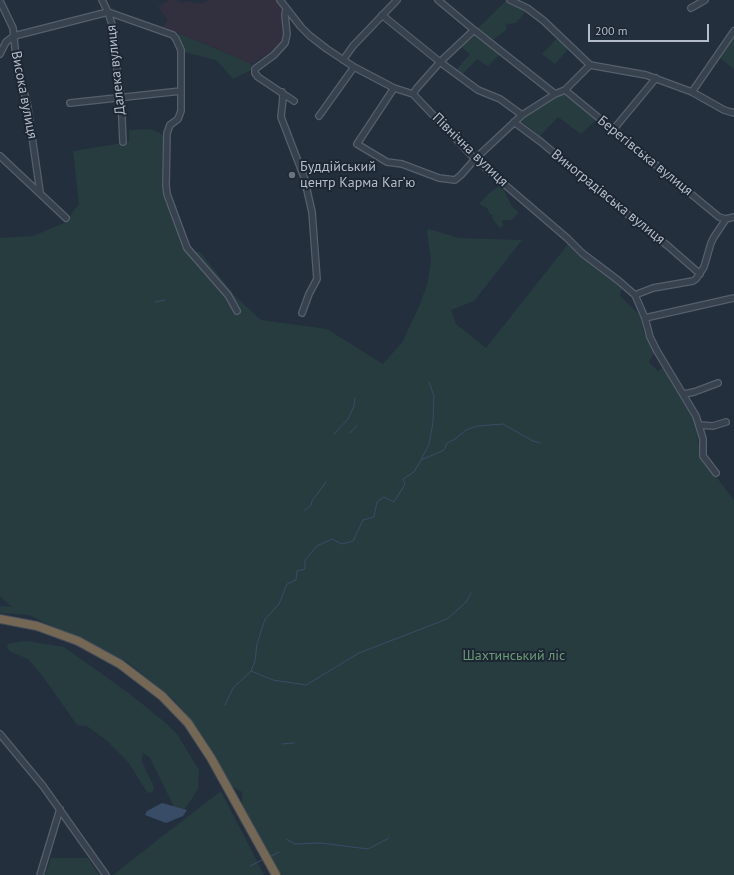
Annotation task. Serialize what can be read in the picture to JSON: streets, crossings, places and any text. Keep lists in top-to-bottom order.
{
  "streets": {
    "street": [
      "Далека вулиця",
      "Висока вулиця",
      "Північна вулиця",
      "Берегівська вулиця",
      "Виноградівська вулиця"
    ]
  },
  "parks": ["Шахтинський ліс"],
  "places": ["Буддійський центр Карма Кагʼю"],
  "scale_bar": "200 m"
}
